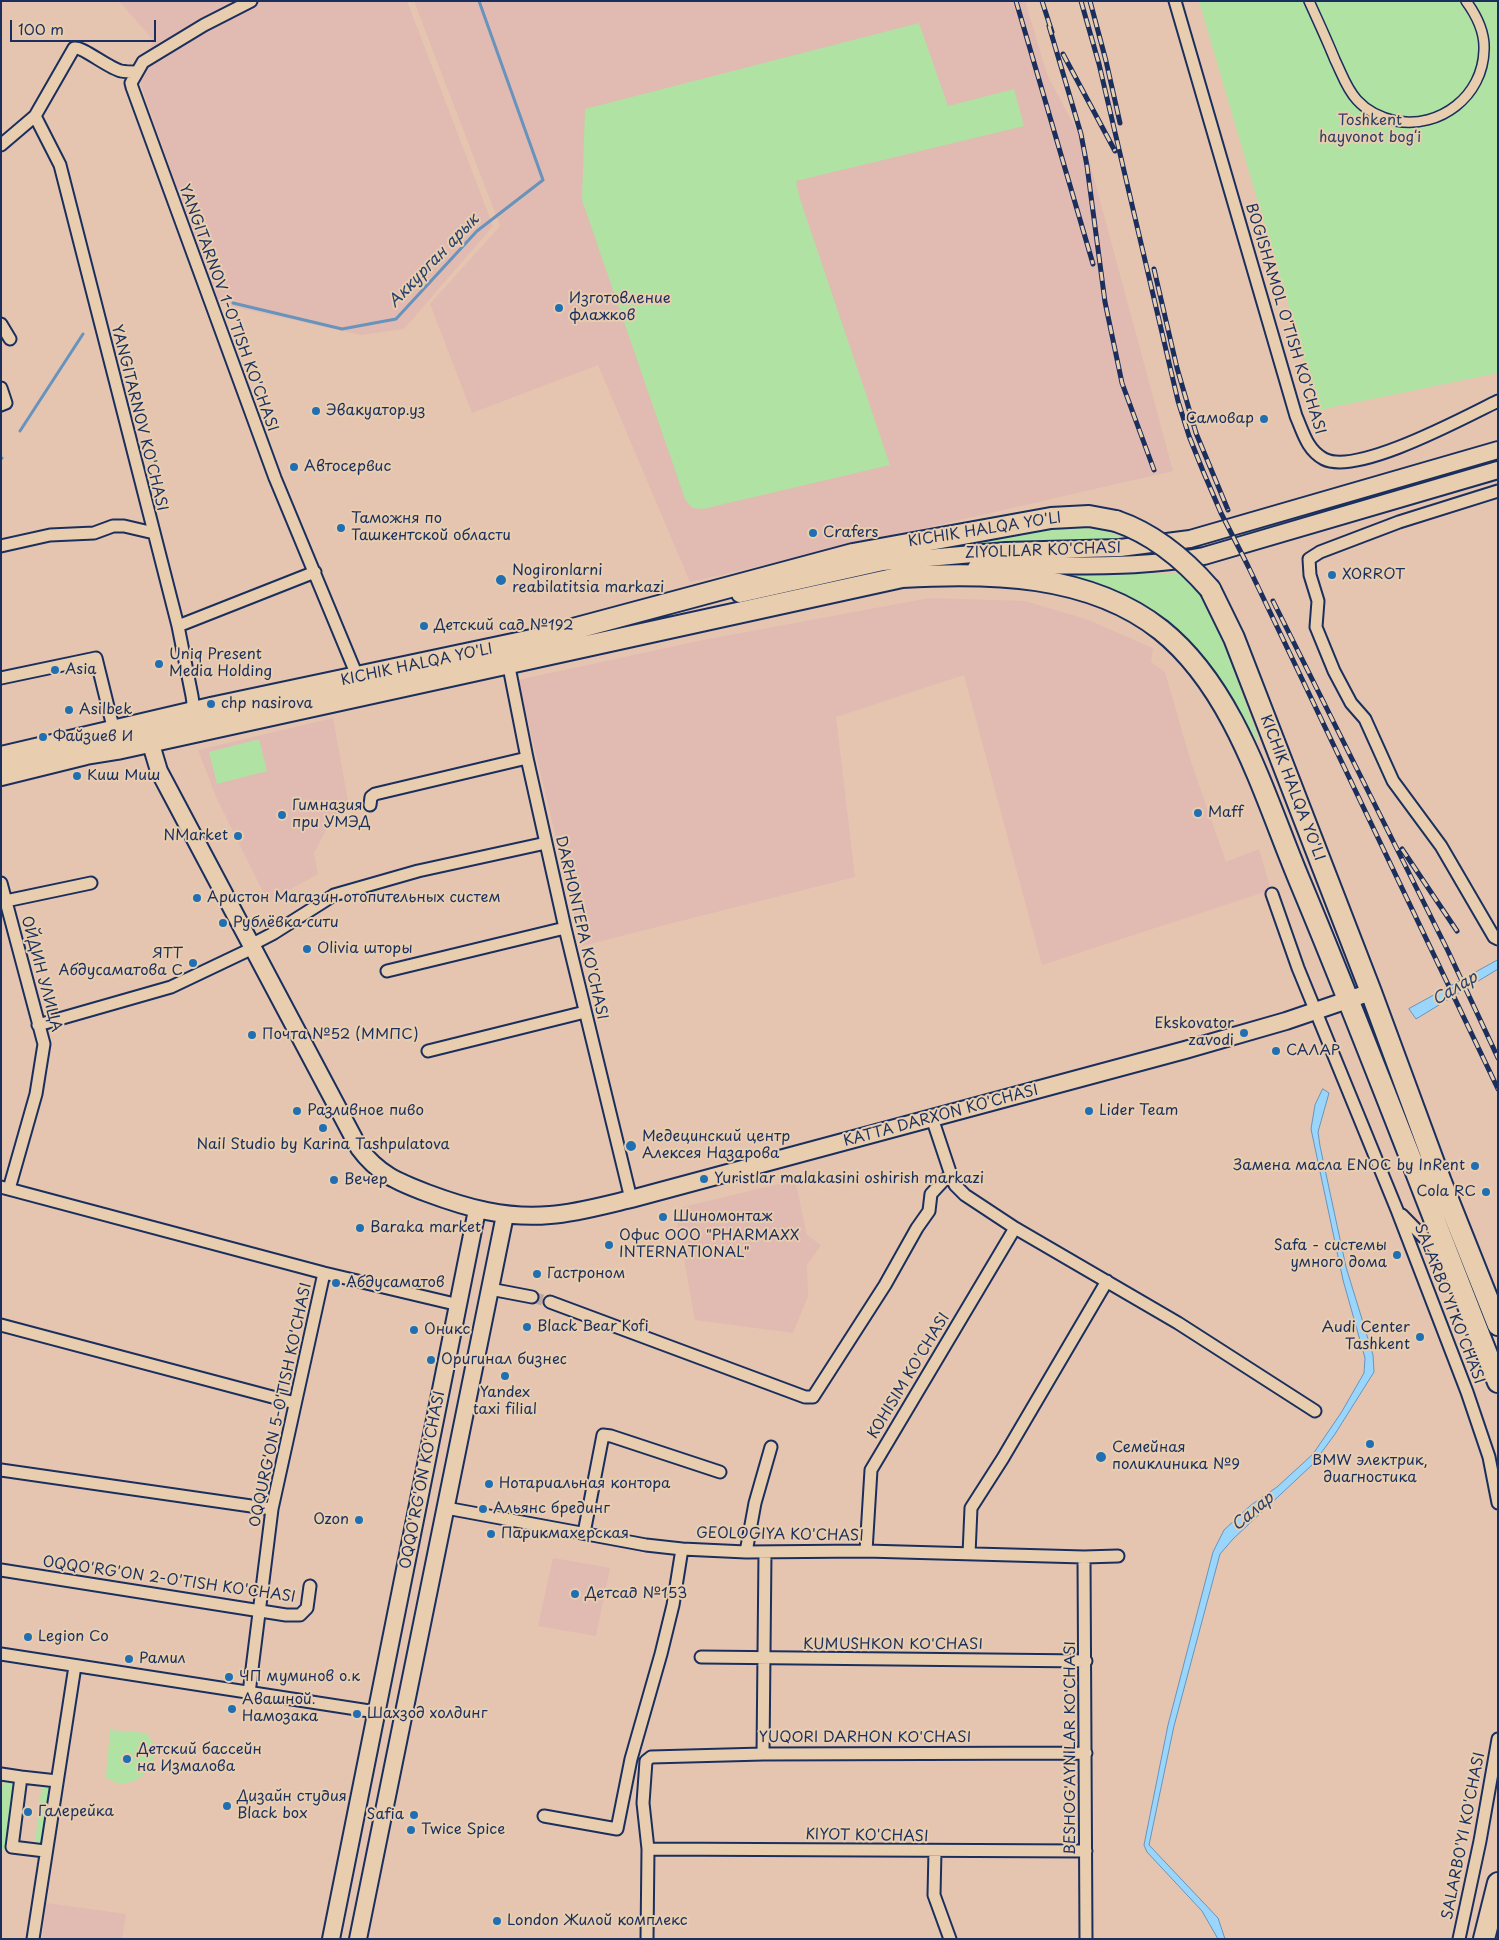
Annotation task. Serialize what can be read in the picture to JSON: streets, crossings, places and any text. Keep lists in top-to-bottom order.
{
  "streets": {
    "highway": ["KICHIK HALQA YO'LI"],
    "main road": ["ZIYOLILAR KO'CHASI", "KATTA DARXON KO'CHASI", "OQQO'RG'ON KO'CHASI"],
    "street": [
      "YANGITARNOV 1-O'TISH KO'CHASI",
      "BOGISHAMOL O'TISH KO'CHASI",
      "YANGITARNOV KO'CHASI",
      "DARHONTEPA KO'CHASI",
      "ОЙДИН УЛИЦА",
      "SALARBO'YI KO'CHASI",
      "KOHISIM KO'CHASI",
      "OQQURG'ON 5-O'TISH KO'CHASI",
      "GEOLOGIYA KO'CHASI",
      "OQQO'RG'ON 2-O'TISH KO'CHASI",
      "KUMUSHKON KO'CHASI",
      "YUQORI DARHON KO'CHASI",
      "BESHOG'AYNILAR KO'CHASI",
      "KIYOT KO'CHASI"
    ]
  },
  "crossings": [
    ["YANGITARNOV 1-O'TISH KO'CHASI", "KICHIK HALQA YO'LI"],
    ["YANGITARNOV KO'CHASI", "KICHIK HALQA YO'LI"],
    ["KICHIK HALQA YO'LI", "ZIYOLILAR KO'CHASI"],
    ["KICHIK HALQA YO'LI", "DARHONTEPA KO'CHASI"],
    ["KICHIK HALQA YO'LI", "KATTA DARXON KO'CHASI"],
    ["DARHONTEPA KO'CHASI", "KATTA DARXON KO'CHASI"],
    ["KATTA DARXON KO'CHASI", "SALARBO'YI KO'CHASI"],
    ["KATTA DARXON KO'CHASI", "OQQO'RG'ON KO'CHASI"],
    ["KOHISIM KO'CHASI", "GEOLOGIYA KO'CHASI"],
    ["OQQURG'ON 5-O'TISH KO'CHASI", "OQQO'RG'ON 2-O'TISH KO'CHASI"],
    ["OQQO'RG'ON KO'CHASI", "GEOLOGIYA KO'CHASI"],
    ["GEOLOGIYA KO'CHASI", "BESHOG'AYNILAR KO'CHASI"],
    ["KUMUSHKON KO'CHASI", "BESHOG'AYNILAR KO'CHASI"],
    ["YUQORI DARHON KO'CHASI", "BESHOG'AYNILAR KO'CHASI"],
    ["YUQORI DARHON KO'CHASI", "KIYOT KO'CHASI"],
    ["BESHOG'AYNILAR KO'CHASI", "KIYOT KO'CHASI"]
  ],
  "water": ["Аккурган арык", "Салар"],
  "parks": ["Toshkent hayvonot bogʻi"],
  "places": [
    "Изготовление флажков",
    "Эвакуатор.уз",
    "Самовар",
    "Автосервис",
    "Таможня по Ташкентской области",
    "Crafers",
    "XORROT",
    "Nogironlarni reabilatitsia markazi",
    "Детский сад №192",
    "Uniq Present Media Holding",
    "Asia",
    "chp nasirova",
    "Asilbek",
    "Файзиев И",
    "Киш Миш",
    "Maff",
    "Гимназия при УМЭД",
    "NMarket",
    "Аристон Магазин отопительных систем",
    "Рублёвка сити",
    "Olivia шторы",
    "ЯТТ Абдусаматова С",
    "Ekskovator zavodi",
    "Почта №52 (ММПС)",
    "САЛАР",
    "Разливное пиво",
    "Lider Team",
    "Nail Studio by Karina Tashpulatova",
    "Медецинский центр Алексея Назарова",
    "Замена масла ENOC by InRent",
    "Yuristlar malakasini oshirish markazi",
    "Вечер",
    "Cola RC",
    "Шиномонтаж",
    "Baraka market",
    "Офис ООО \"PHARMAXX INTERNATIONAL\"",
    "Safa - системы умного дома",
    "Гастроном",
    "Абдусаматов",
    "Black Bear Kofi",
    "Оникс",
    "Audi Center Tashkent",
    "Оригинал бизнес",
    "Yandex taxi filial",
    "BMW электрик, диагностика",
    "Семейная поликлиника №9",
    "Нотариальная контора",
    "Альянс брединг",
    "Ozon",
    "Парикмахерская",
    "Детсад №153",
    "Legion Co",
    "Рамил",
    "ЧП муминов о.к",
    "Авашной. Намозака",
    "Шахзод холдинг",
    "Детский бассейн на Измалова",
    "Дизайн студия Black box",
    "Галерейка",
    "Safia",
    "Twice Spice",
    "London Жилой комплекс"
  ],
  "scale_bar": "100 m"
}
